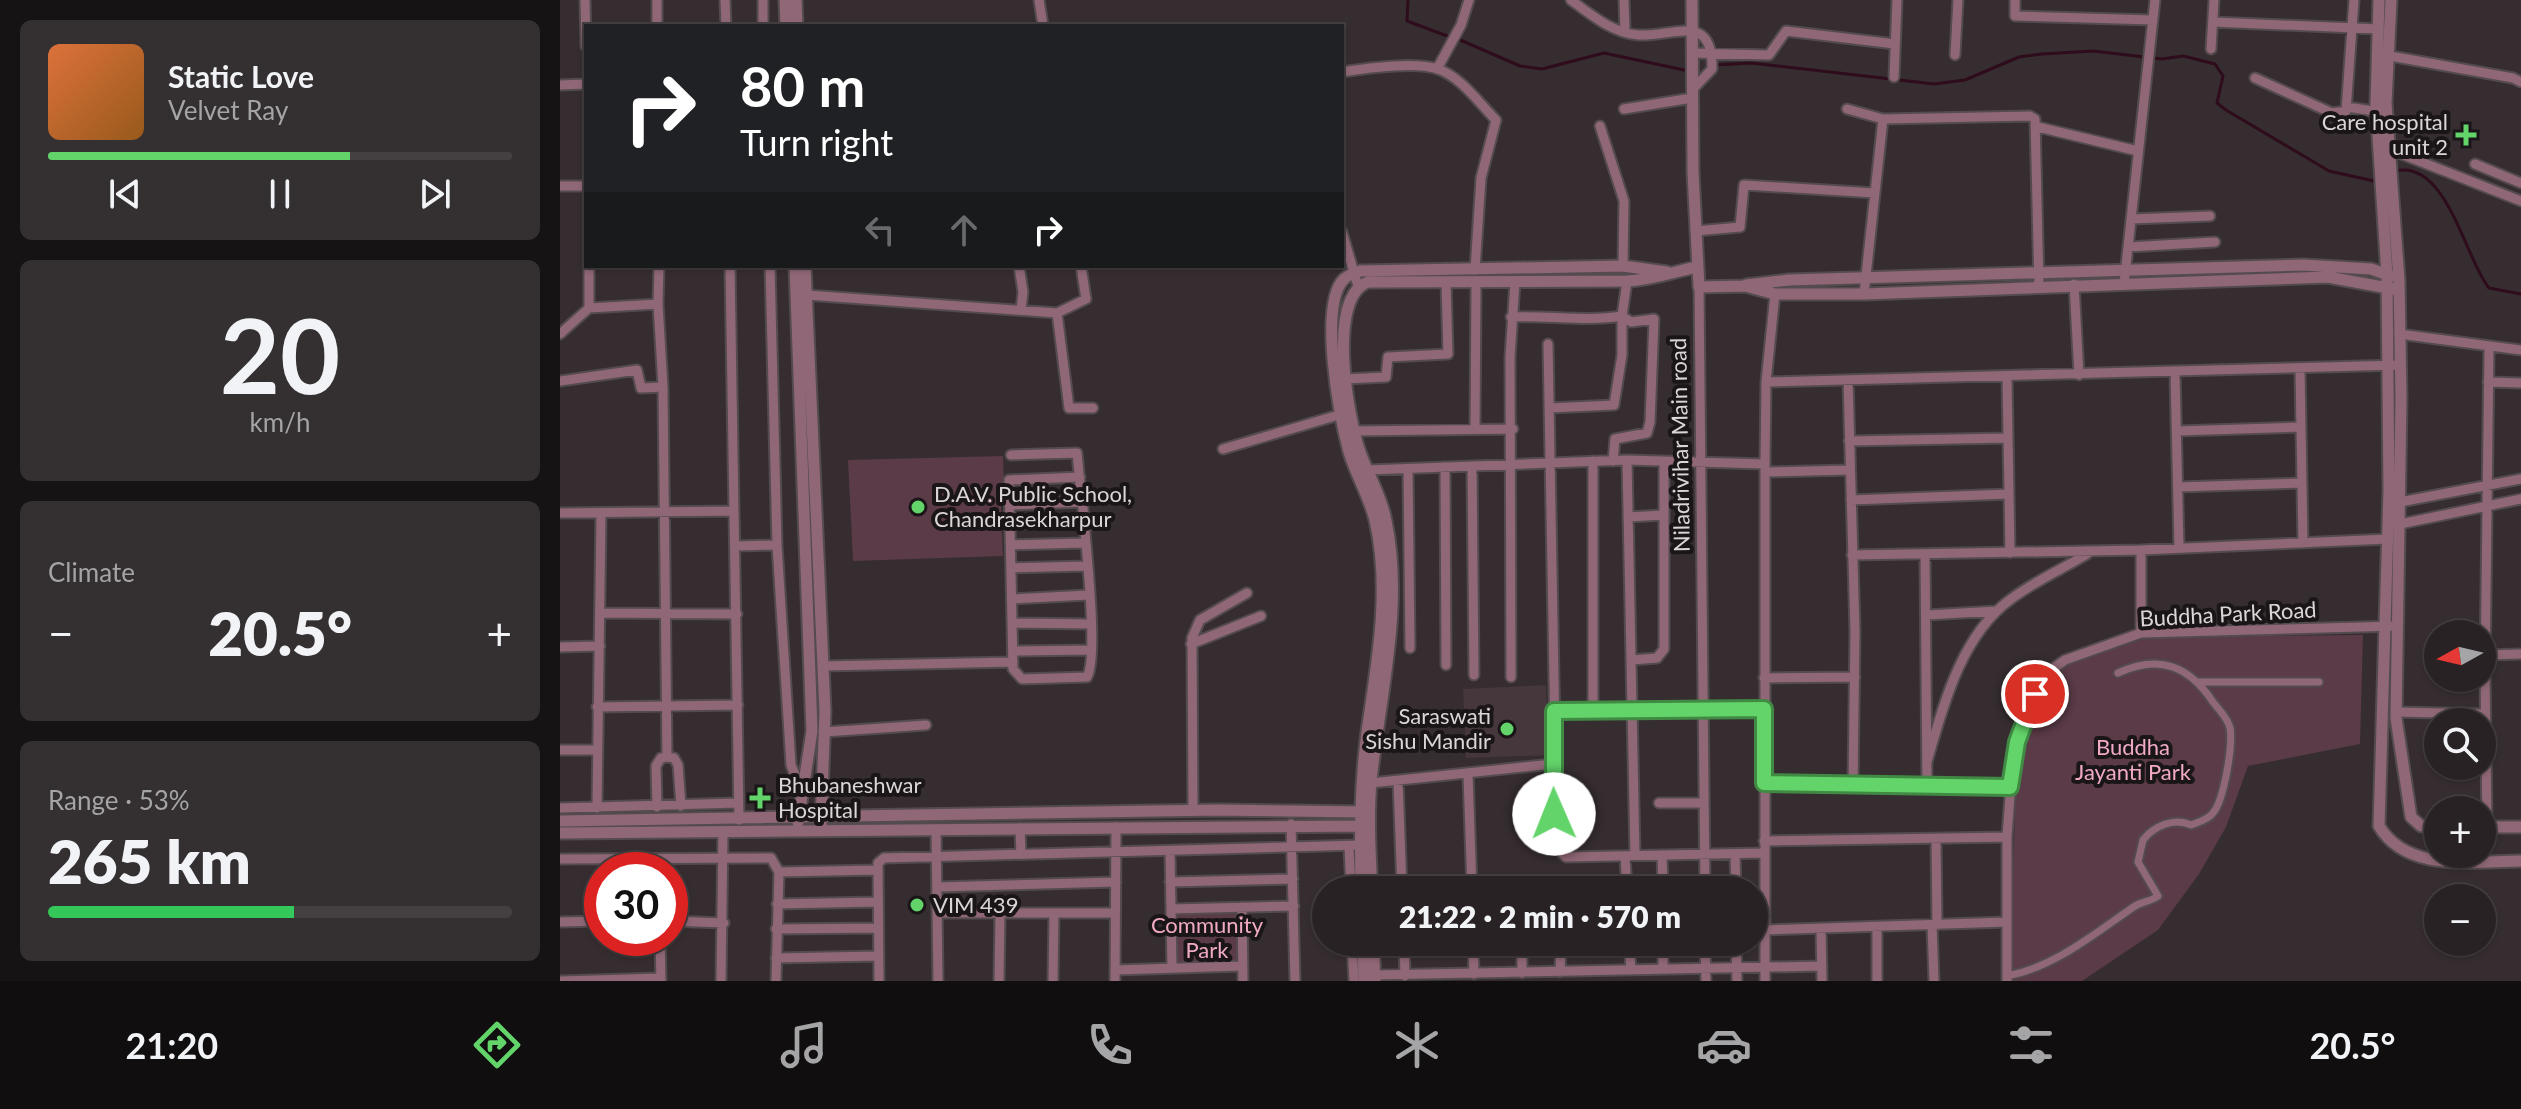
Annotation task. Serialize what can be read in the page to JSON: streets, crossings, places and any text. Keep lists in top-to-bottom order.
{
  "streets": {
    "street": ["Niladrivihar Main road", "Buddha Park Road"]
  },
  "parks": ["Buddha Jayanti Park", "Community Park"],
  "places": {
    "health": ["Care hospital unit 2", "Bhubaneshwar Hospital"],
    "other": ["D.A.V. Public School, Chandrasekharpur", "Saraswati Sishu Mandir", "VIM 439"]
  },
  "north": "left",
  "page": {
    "turn": ["80 m", "Turn right"],
    "song": ["Static Love", "Velvet Ray"],
    "tile": [
      ["20", "km/h"],
      "Climate",
      ["Range · 53%", "265 km"]
    ],
    "heat": ["−", "20.5°", "+"],
    "map_buttons": ["+", "−"],
    "limit": "30",
    "trip": "21:22 · 2 min · 570 m",
    "tabs": ["21:20", "20.5°"]
  }
}
